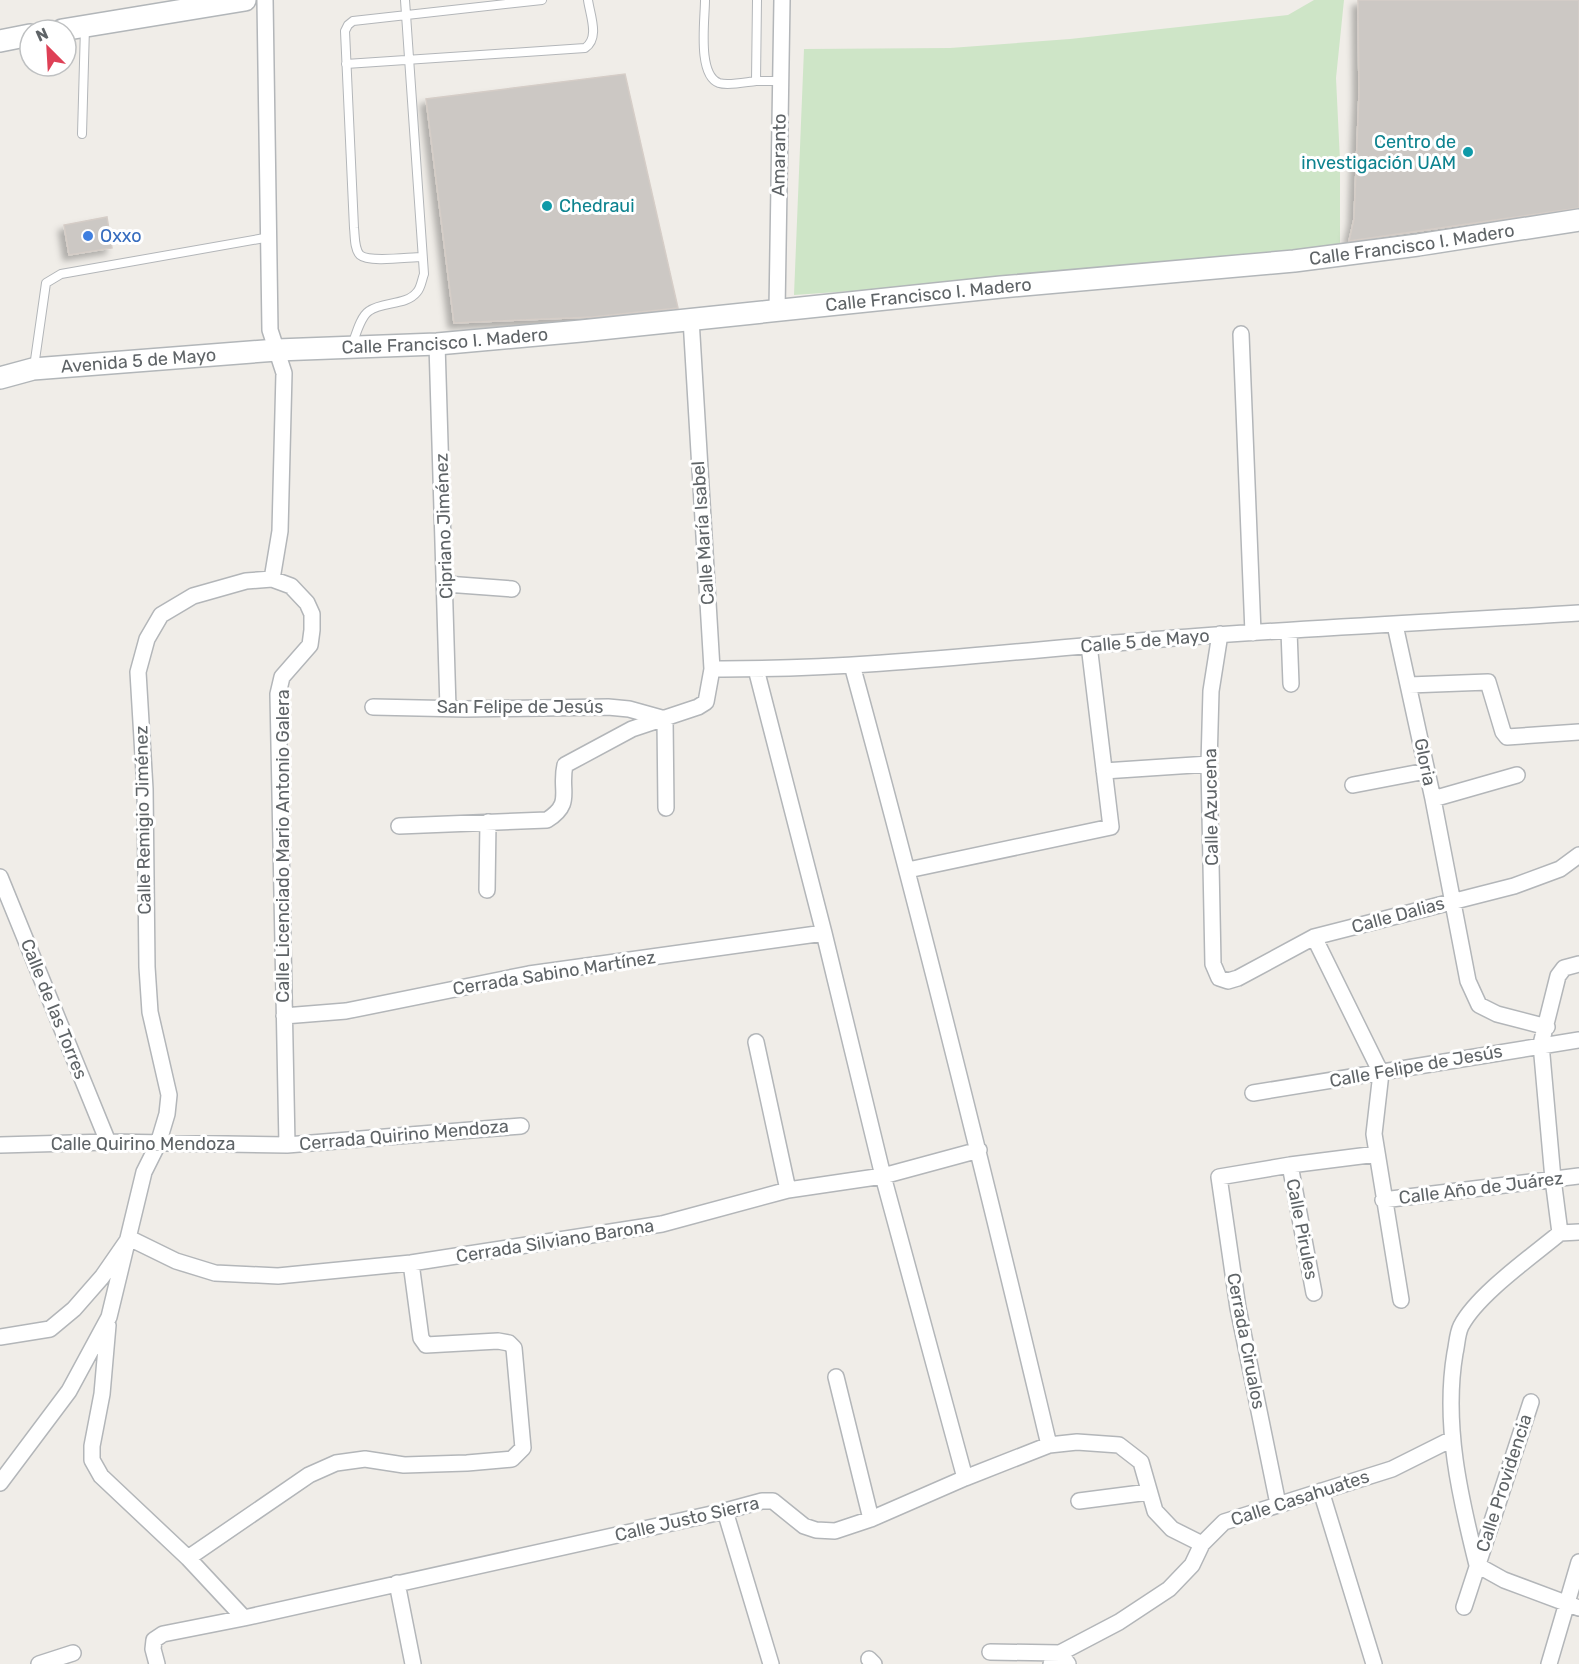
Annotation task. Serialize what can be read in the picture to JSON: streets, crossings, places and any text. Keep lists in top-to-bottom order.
{
  "streets": {
    "main road": ["Calle Francisco I. Madero", "Avenida 5 de Mayo"],
    "street": [
      "Amaranto",
      "Cipriano Jiménez",
      "Calle María Isabel",
      "Calle 5 de Mayo",
      "San Felipe de Jesús",
      "Gloria",
      "Calle Azucena",
      "Calle Remigio Jiménez",
      "Calle Licenciado Mario Antonio Galera",
      "Calle Dalias",
      "Cerrada Sabino Martínez",
      "Calle de las Torres",
      "Calle Felipe de Jesús",
      "Cerrada Quirino Mendoza",
      "Calle Quirino Mendoza",
      "Calle Año de Juárez",
      "Calle Pirules",
      "Cerrada Silviano Barona",
      "Cerrada Cirualos",
      "Calle Providencia",
      "Calle Casahuates",
      "Calle Justo Sierra"
    ]
  },
  "crossings": [
    ["Amaranto", "Calle Francisco I. Madero"],
    ["Calle Francisco I. Madero", "Avenida 5 de Mayo"],
    ["Calle Francisco I. Madero", "Cipriano Jiménez"],
    ["Calle Francisco I. Madero", "Calle María Isabel"],
    ["Cipriano Jiménez", "San Felipe de Jesús"],
    ["Calle María Isabel", "Calle 5 de Mayo"],
    ["Calle María Isabel", "San Felipe de Jesús"],
    ["Calle 5 de Mayo", "Gloria"],
    ["Calle 5 de Mayo", "Calle Azucena"],
    ["Gloria", "Calle Dalias"],
    ["Calle Azucena", "Calle Dalias"],
    ["Calle Remigio Jiménez", "Calle Licenciado Mario Antonio Galera"],
    ["Calle Remigio Jiménez", "Calle Quirino Mendoza"],
    ["Calle Remigio Jiménez", "Cerrada Silviano Barona"],
    ["Calle Licenciado Mario Antonio Galera", "Cerrada Sabino Martínez"],
    ["Calle Licenciado Mario Antonio Galera", "Cerrada Quirino Mendoza"],
    ["Calle Licenciado Mario Antonio Galera", "Calle Quirino Mendoza"],
    ["Calle de las Torres", "Calle Quirino Mendoza"],
    ["Cerrada Quirino Mendoza", "Calle Quirino Mendoza"],
    ["Calle Pirules", "Cerrada Cirualos"],
    ["Cerrada Cirualos", "Calle Casahuates"],
    ["Calle Casahuates", "Calle Justo Sierra"]
  ],
  "places": ["Centro de investigación UAM", "Chedraui", "Oxxo"],
  "north": "top left"
}
